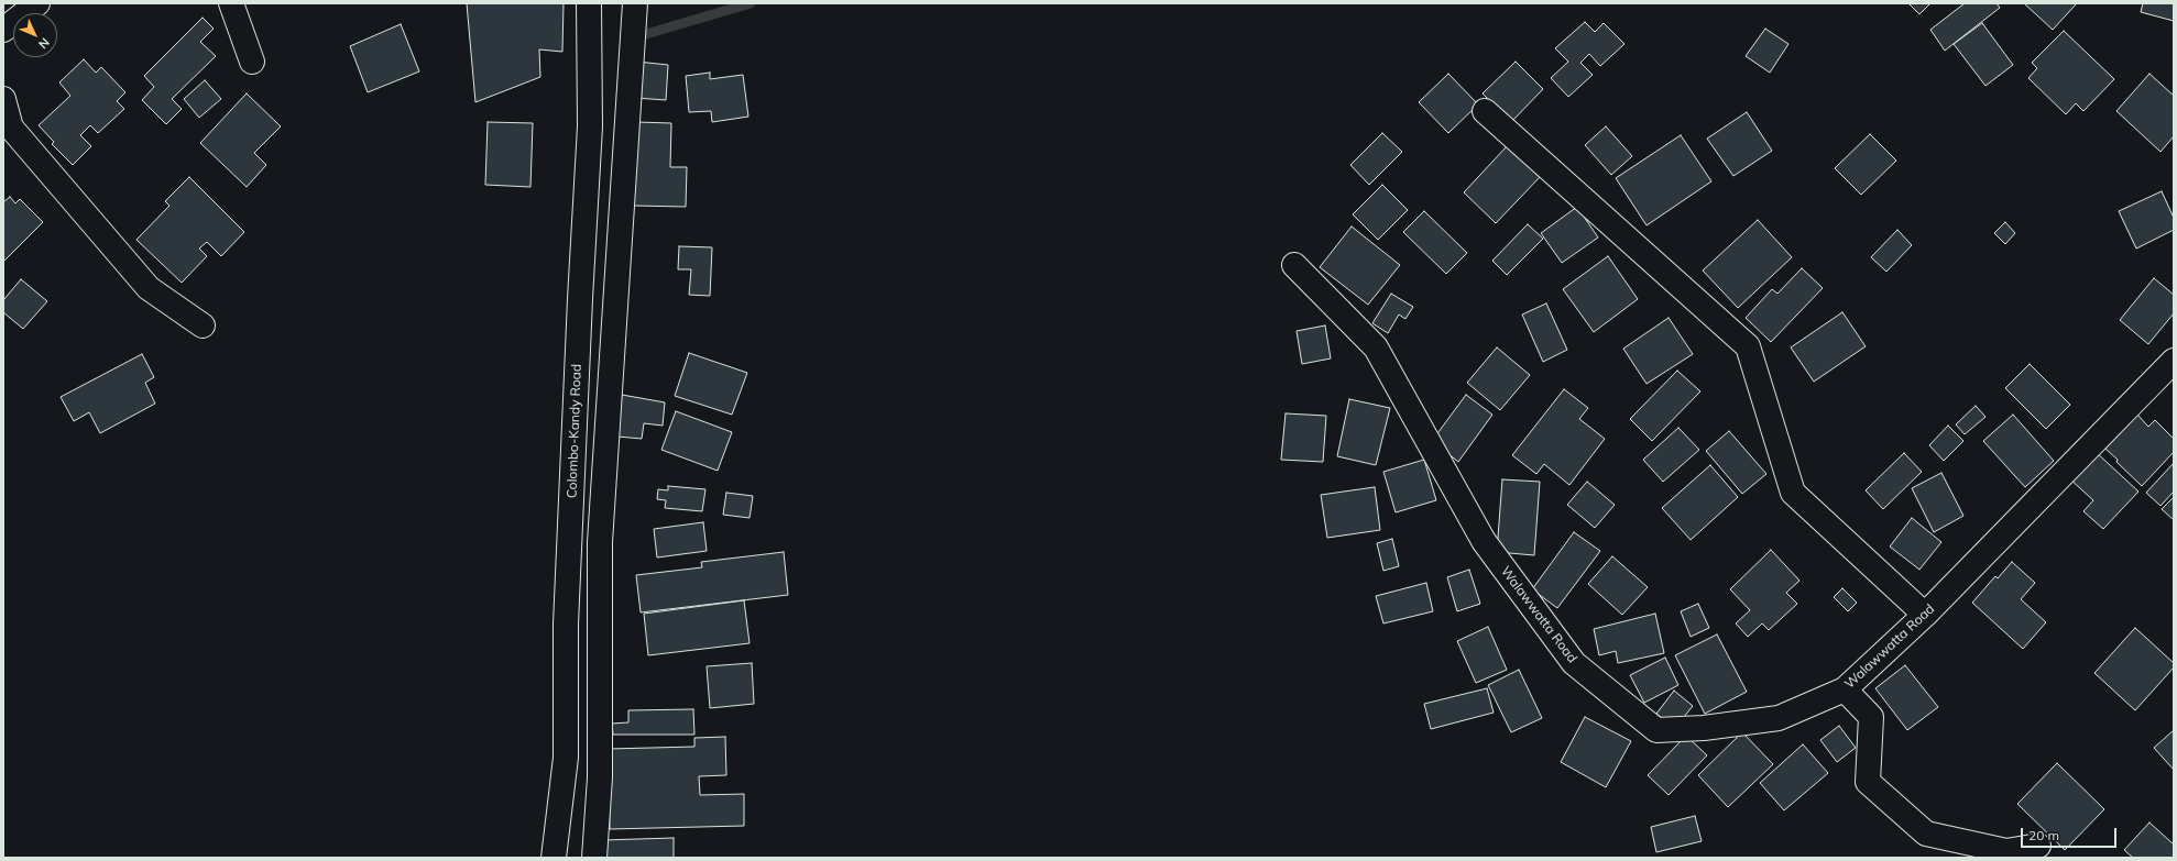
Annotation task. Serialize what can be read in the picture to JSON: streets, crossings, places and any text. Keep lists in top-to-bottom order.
{
  "streets": {
    "main road": ["Colombo-Kandy Road", "Walawwatta Road"]
  },
  "scale_bar": "20 m",
  "north": "bottom right"
}
